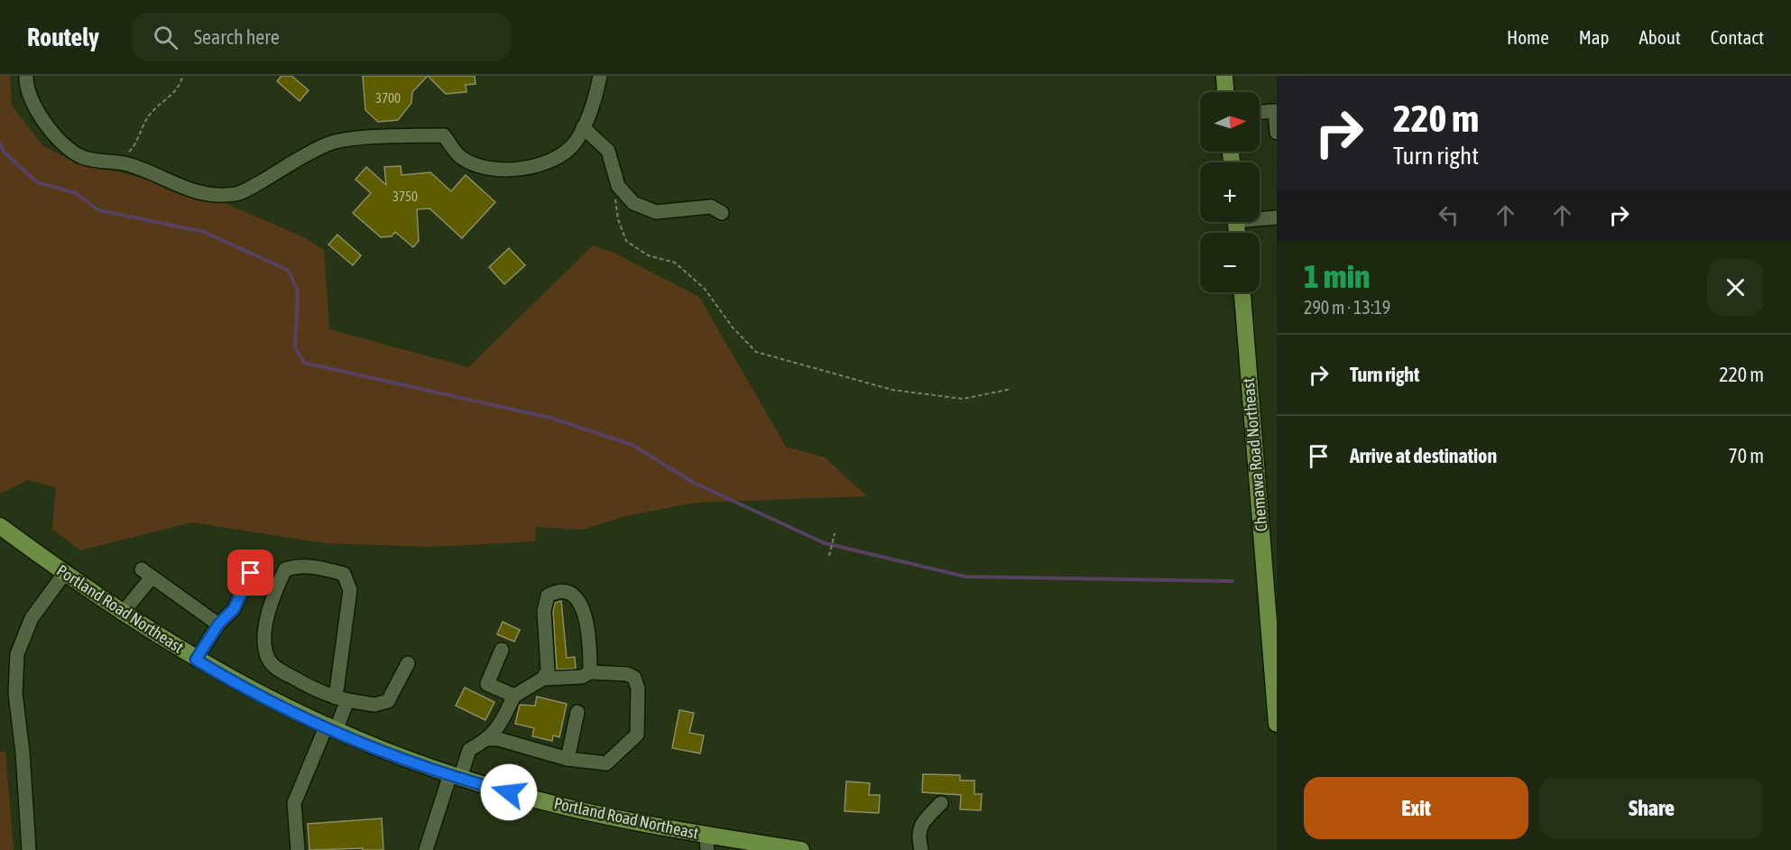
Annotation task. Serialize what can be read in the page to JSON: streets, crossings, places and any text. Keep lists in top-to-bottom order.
{
  "streets": {
    "main road": ["Chemawa Road Northeast", "Portland Road Northeast"]
  },
  "house_numbers": ["3700", "3750"],
  "north": "right",
  "page": {
    "header": "Routely",
    "search": "Search here",
    "nav": [
      "Home",
      "Map",
      "About",
      "Contact"
    ],
    "turn": ["220 m", "Turn right"],
    "map_buttons": ["+", "−"],
    "heading": ["1 min", "290 m · 13:19"],
    "list": [
      {
        "name": "Turn right",
        "value": "220 m"
      },
      {
        "name": "Arrive at destination",
        "value": "70 m"
      }
    ],
    "buttons": ["Exit", "Share"]
  }
}
